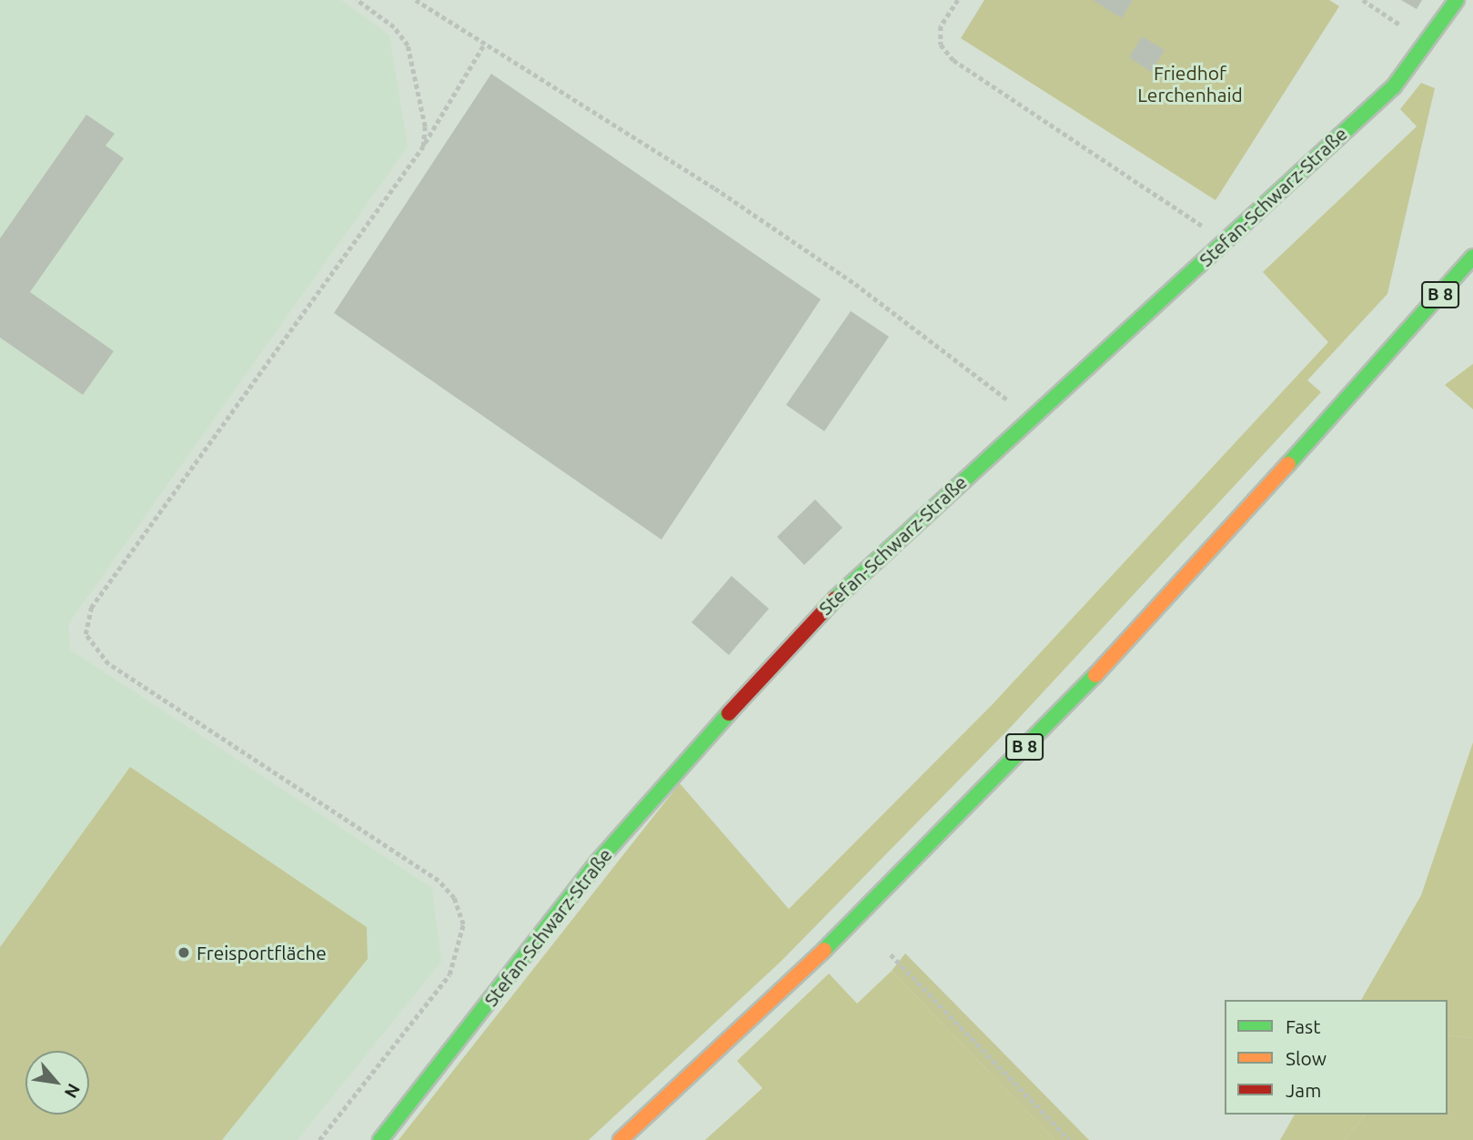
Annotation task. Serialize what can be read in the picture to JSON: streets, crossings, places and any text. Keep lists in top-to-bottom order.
{
  "streets": {
    "street": ["Stefan-Schwarz-Straße", "B 8"]
  },
  "parks": ["Friedhof Lerchenhaid"],
  "places": ["Freisportfläche"],
  "legend": ["Fast", "Slow", "Jam"],
  "north": "bottom right"
}
